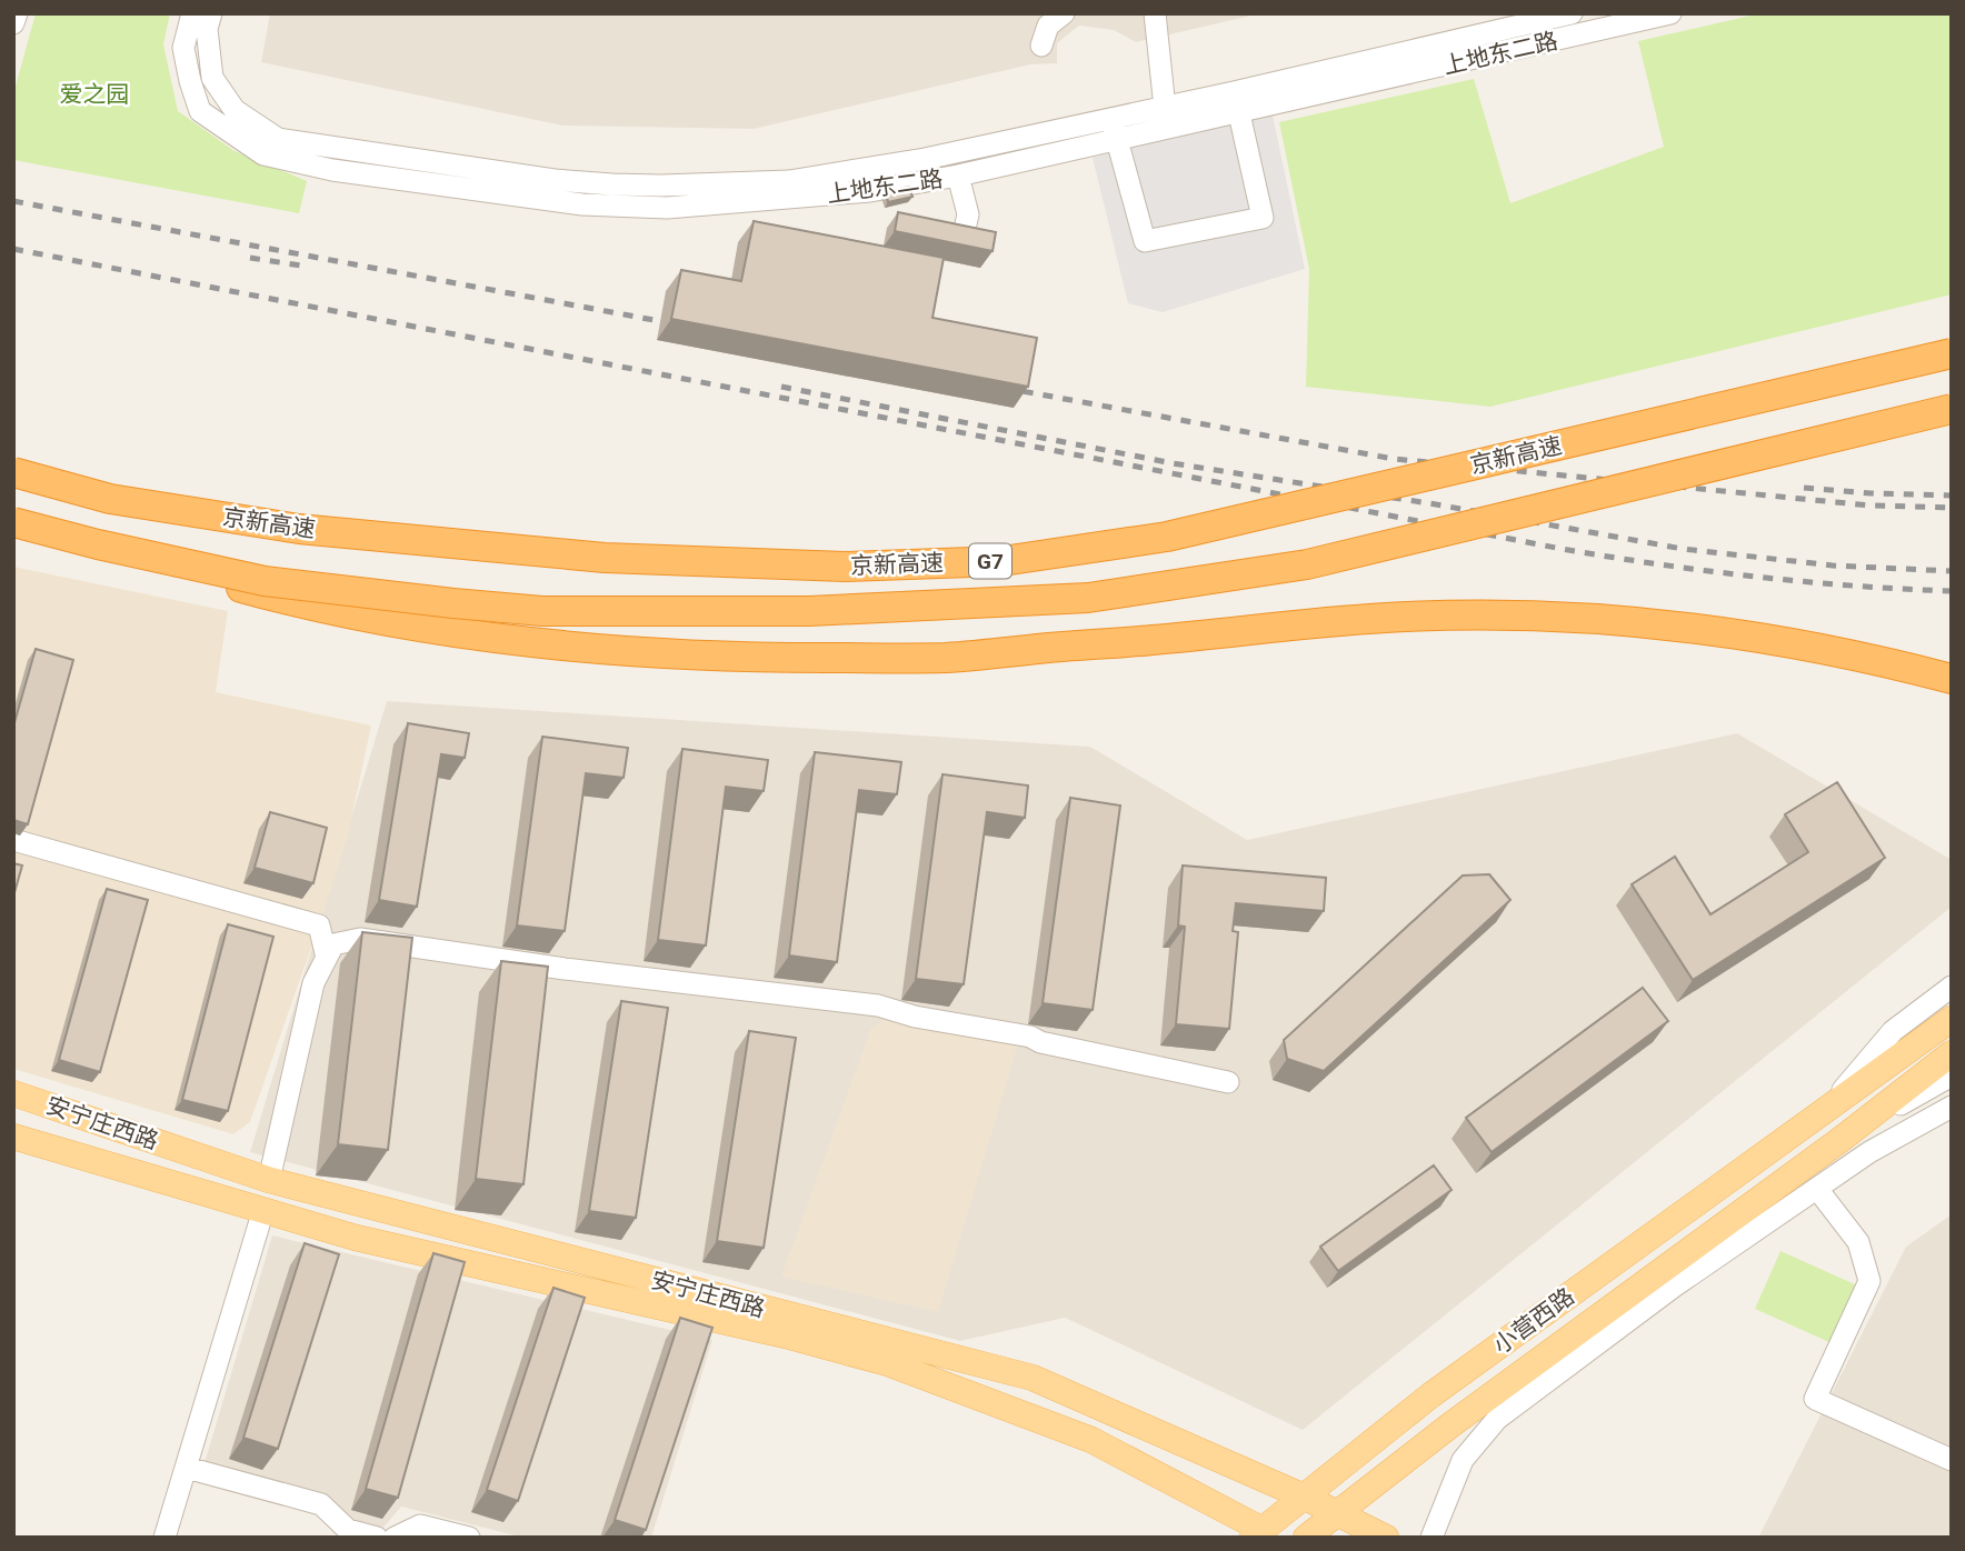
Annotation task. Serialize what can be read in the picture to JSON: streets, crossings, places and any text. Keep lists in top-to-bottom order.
{
  "streets": {
    "highway": ["京新高速", "G7"],
    "main road": ["安宁庄西路", "小营西路"],
    "street": ["上地东二路"]
  },
  "crossings": [
    ["安宁庄西路", "小营西路"]
  ],
  "parks": ["爱之园"]
}
